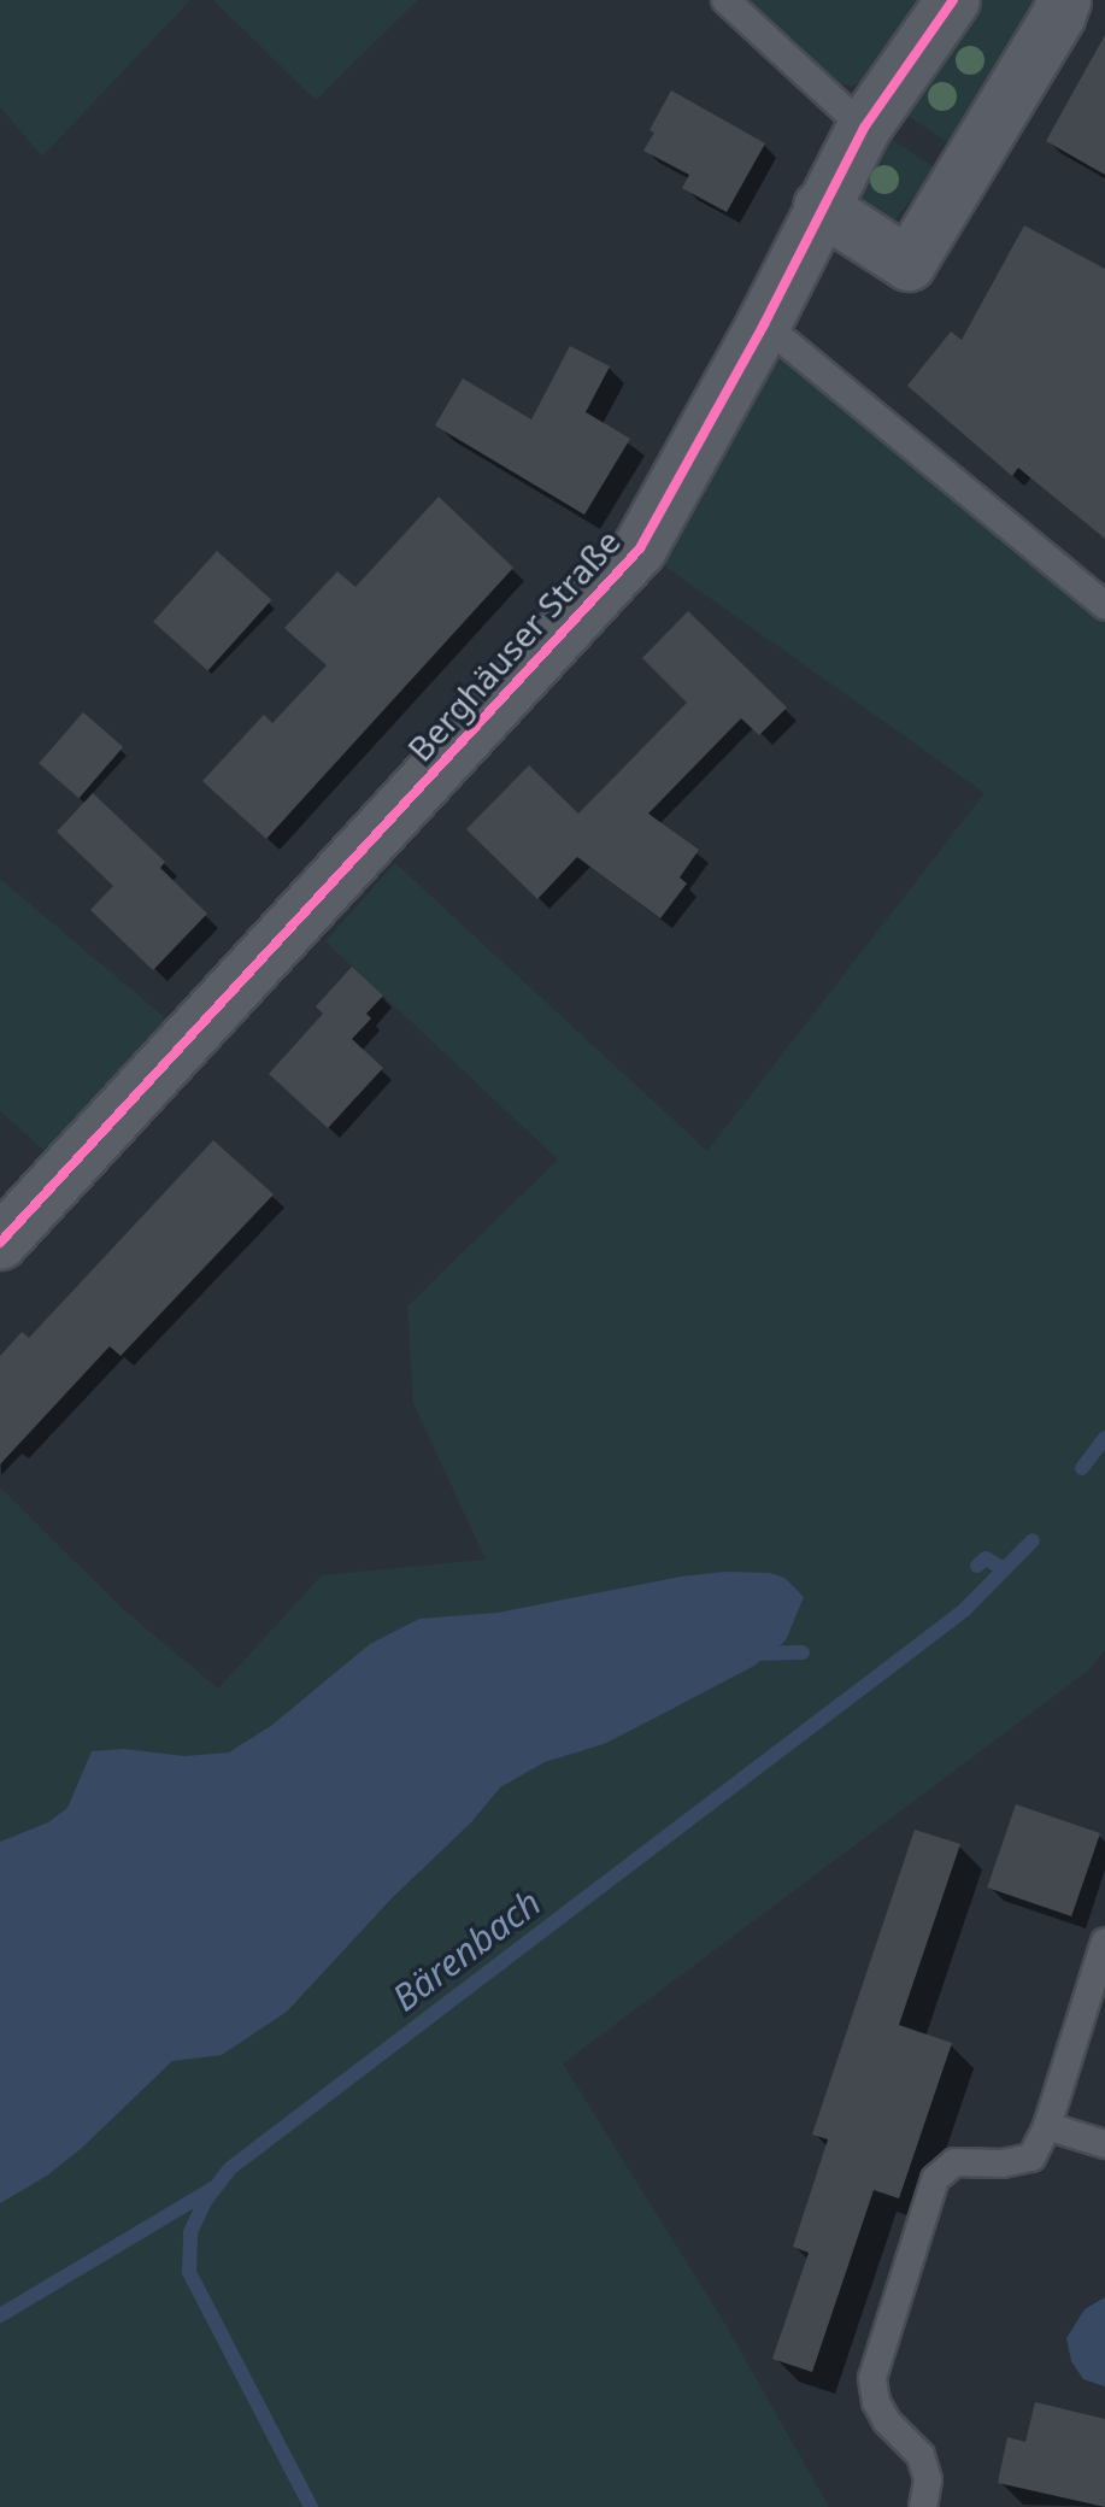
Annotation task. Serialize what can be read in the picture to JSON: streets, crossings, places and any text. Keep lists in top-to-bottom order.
{
  "streets": {
    "street": ["Berghäuser Straße"]
  },
  "water": ["Bärenbach"]
}
